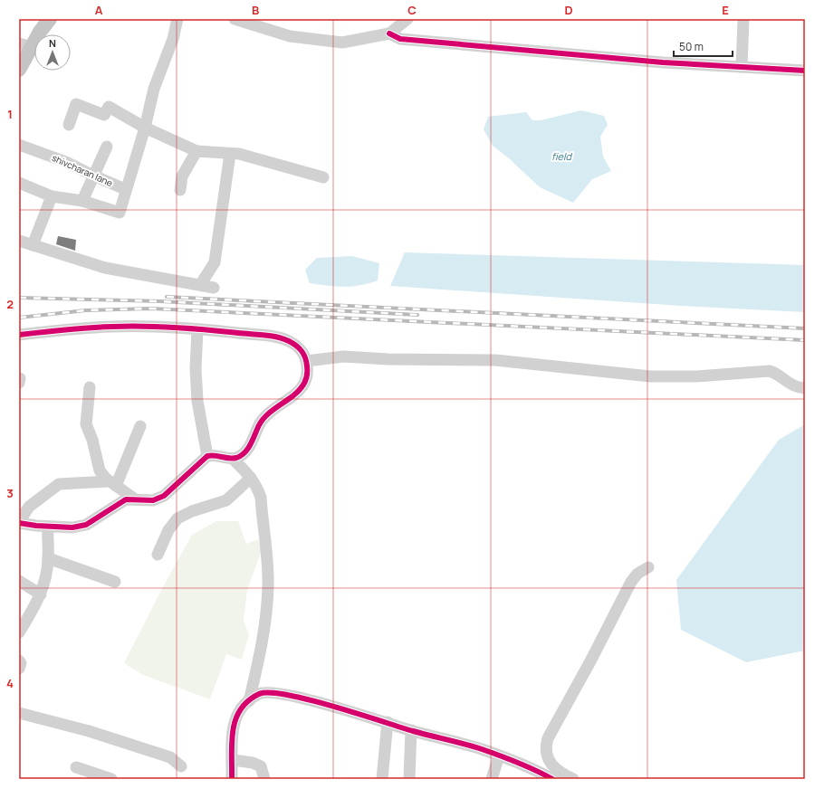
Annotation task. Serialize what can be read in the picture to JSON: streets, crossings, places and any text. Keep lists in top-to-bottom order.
{
  "streets": {
    "street": ["shivcharan lane"]
  },
  "water": ["field"],
  "scale_bar": "50 m",
  "north": "top",
  "grid": {
    "columns": [
      "A",
      "B",
      "C",
      "D",
      "E"
    ],
    "rows": [
      "1",
      "2",
      "3",
      "4"
    ]
  }
}
